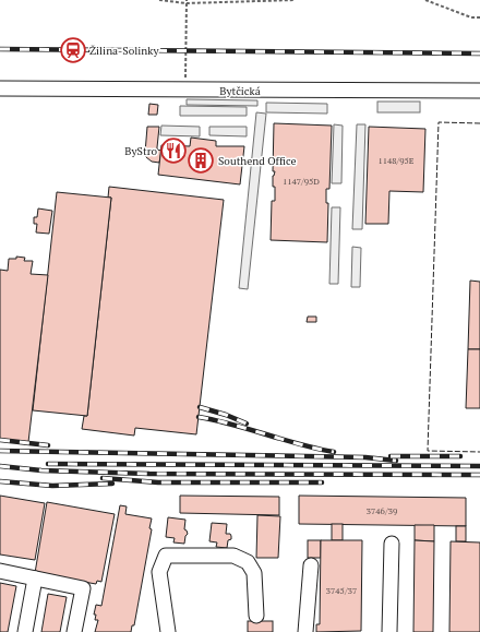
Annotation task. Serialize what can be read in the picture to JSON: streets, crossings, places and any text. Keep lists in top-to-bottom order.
{
  "streets": {
    "street": ["Bytčická"]
  },
  "places": {
    "station": ["Žilina-Solinky"],
    "restaurant": ["ByStro"],
    "building": ["Southend Office"]
  },
  "house_numbers": [
    "1148/95E",
    "1147/95D",
    "3746/39",
    "3745/37"
  ]
}
